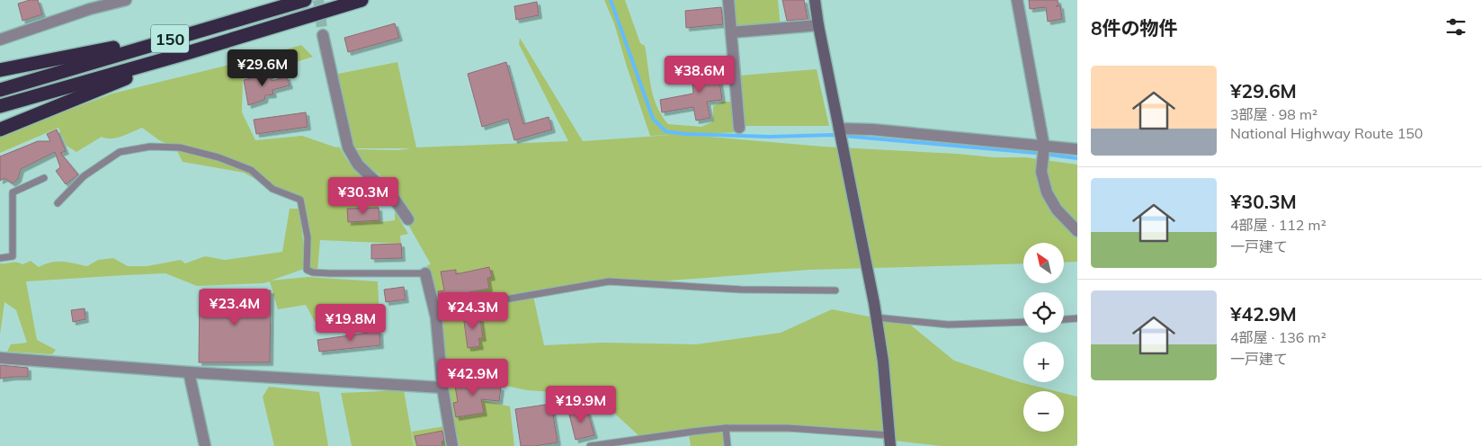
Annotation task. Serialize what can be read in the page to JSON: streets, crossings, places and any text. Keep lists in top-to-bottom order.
{
  "streets": {
    "highway": ["150"]
  },
  "north": "top left",
  "page": {
    "heading": "8件の物件",
    "price": [
      "¥29.6M",
      "¥38.6M",
      "¥30.3M",
      "¥23.4M",
      "¥24.3M",
      "¥19.8M",
      "¥42.9M",
      "¥19.9M"
    ],
    "list": [
      {
        "name": "¥29.6M",
        "note": "3部屋 · 98 m² · National Highway Route 150"
      },
      {
        "name": "¥30.3M",
        "note": "4部屋 · 112 m² · 一戸建て"
      },
      {
        "name": "¥42.9M",
        "note": "4部屋 · 136 m² · 一戸建て"
      }
    ],
    "map_buttons": ["+", "−"]
  }
}
